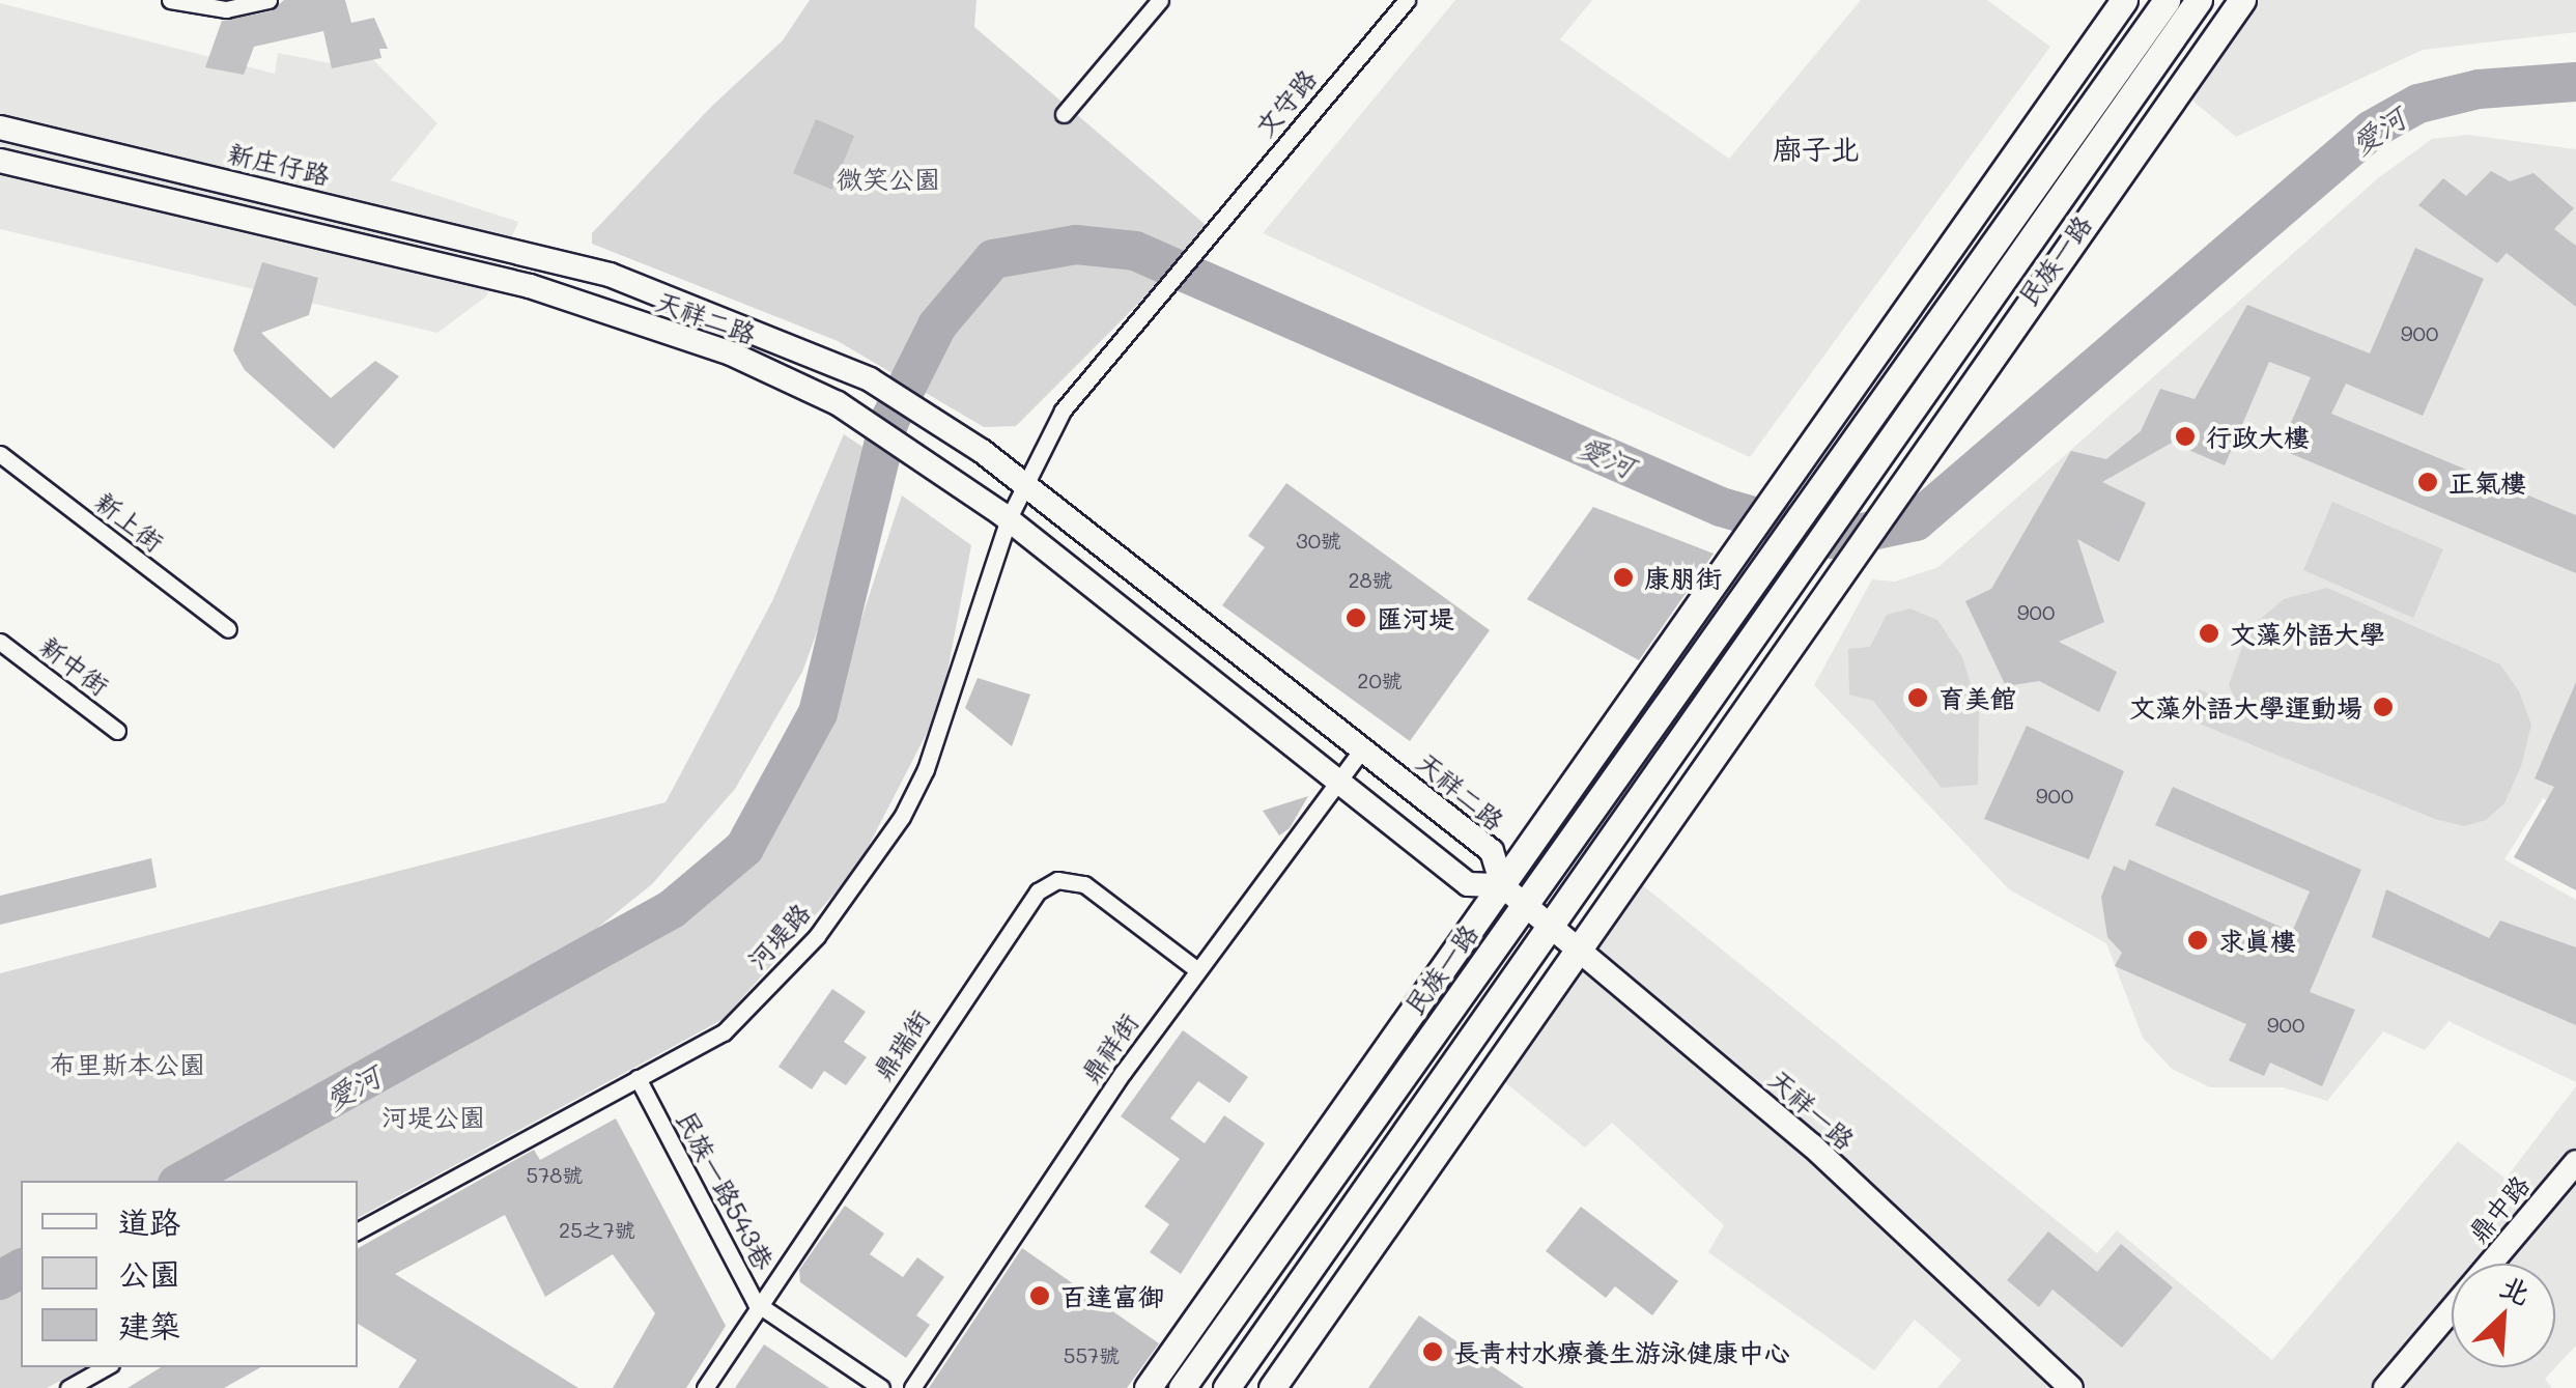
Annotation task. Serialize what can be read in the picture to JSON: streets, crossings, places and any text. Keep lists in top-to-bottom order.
{
  "streets": {
    "main road": ["民族一路"],
    "street": [
      "文守路",
      "新庄仔路",
      "天祥二路",
      "新上街",
      "新中街",
      "河堤路",
      "鼎瑞街",
      "鼎祥街",
      "天祥一路",
      "民族一路543巷",
      "鼎中路"
    ]
  },
  "crossings": [
    ["文守路", "天祥二路"],
    ["文守路", "河堤路"],
    ["新庄仔路", "天祥二路"],
    ["民族一路", "天祥二路"],
    ["民族一路", "天祥一路"],
    ["天祥二路", "河堤路"],
    ["天祥二路", "鼎祥街"],
    ["天祥二路", "天祥一路"],
    ["河堤路", "民族一路543巷"],
    ["鼎瑞街", "鼎祥街"],
    ["鼎瑞街", "民族一路543巷"]
  ],
  "districts": ["廍子北"],
  "water": ["愛河"],
  "parks": ["微笑公園", "布里斯本公園", "河堤公園"],
  "places": [
    "行政大樓",
    "正氣樓",
    "康朋街",
    "匯河堤",
    "文藻外語大學",
    "育美館",
    "文藻外語大學運動場",
    "求真樓",
    "百達富御",
    "長青村水療養生游泳健康中心"
  ],
  "house_numbers": [
    "900",
    "30號",
    "28號",
    "900",
    "20號",
    "900",
    "900",
    "578號",
    "25之7號",
    "557號"
  ],
  "legend": ["道路", "公園", "建築"],
  "north": "top right"
}
